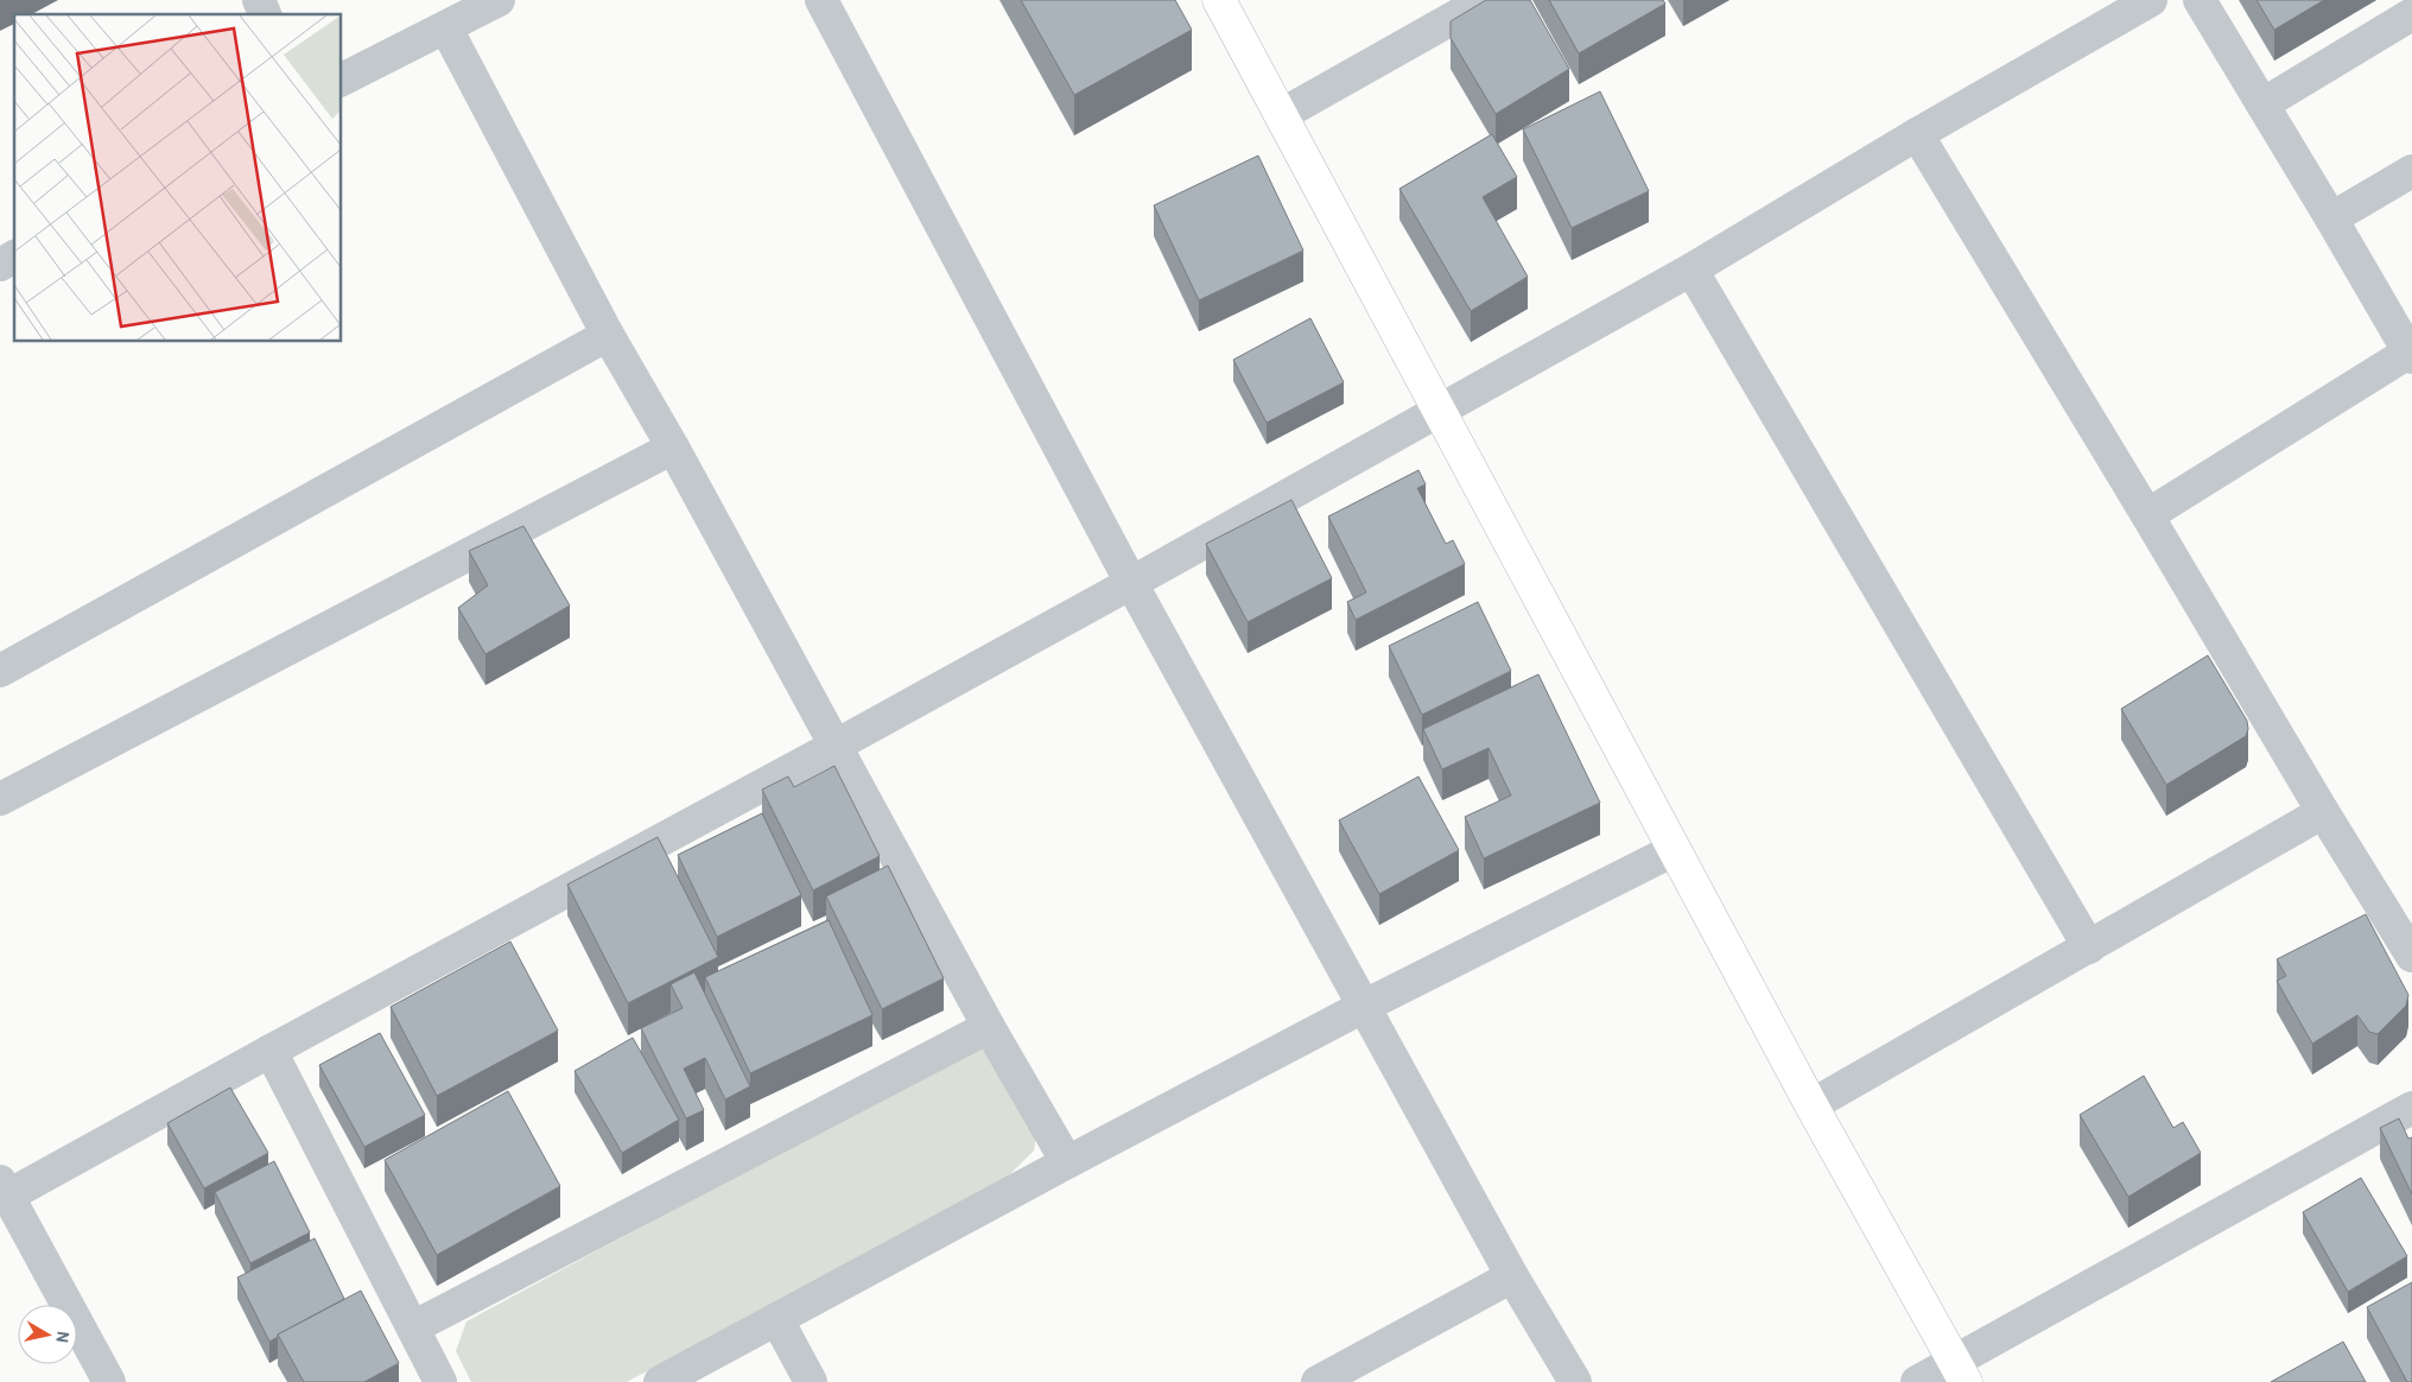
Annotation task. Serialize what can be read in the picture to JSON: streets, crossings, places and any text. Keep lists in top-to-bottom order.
{
  "north": "right"
}
